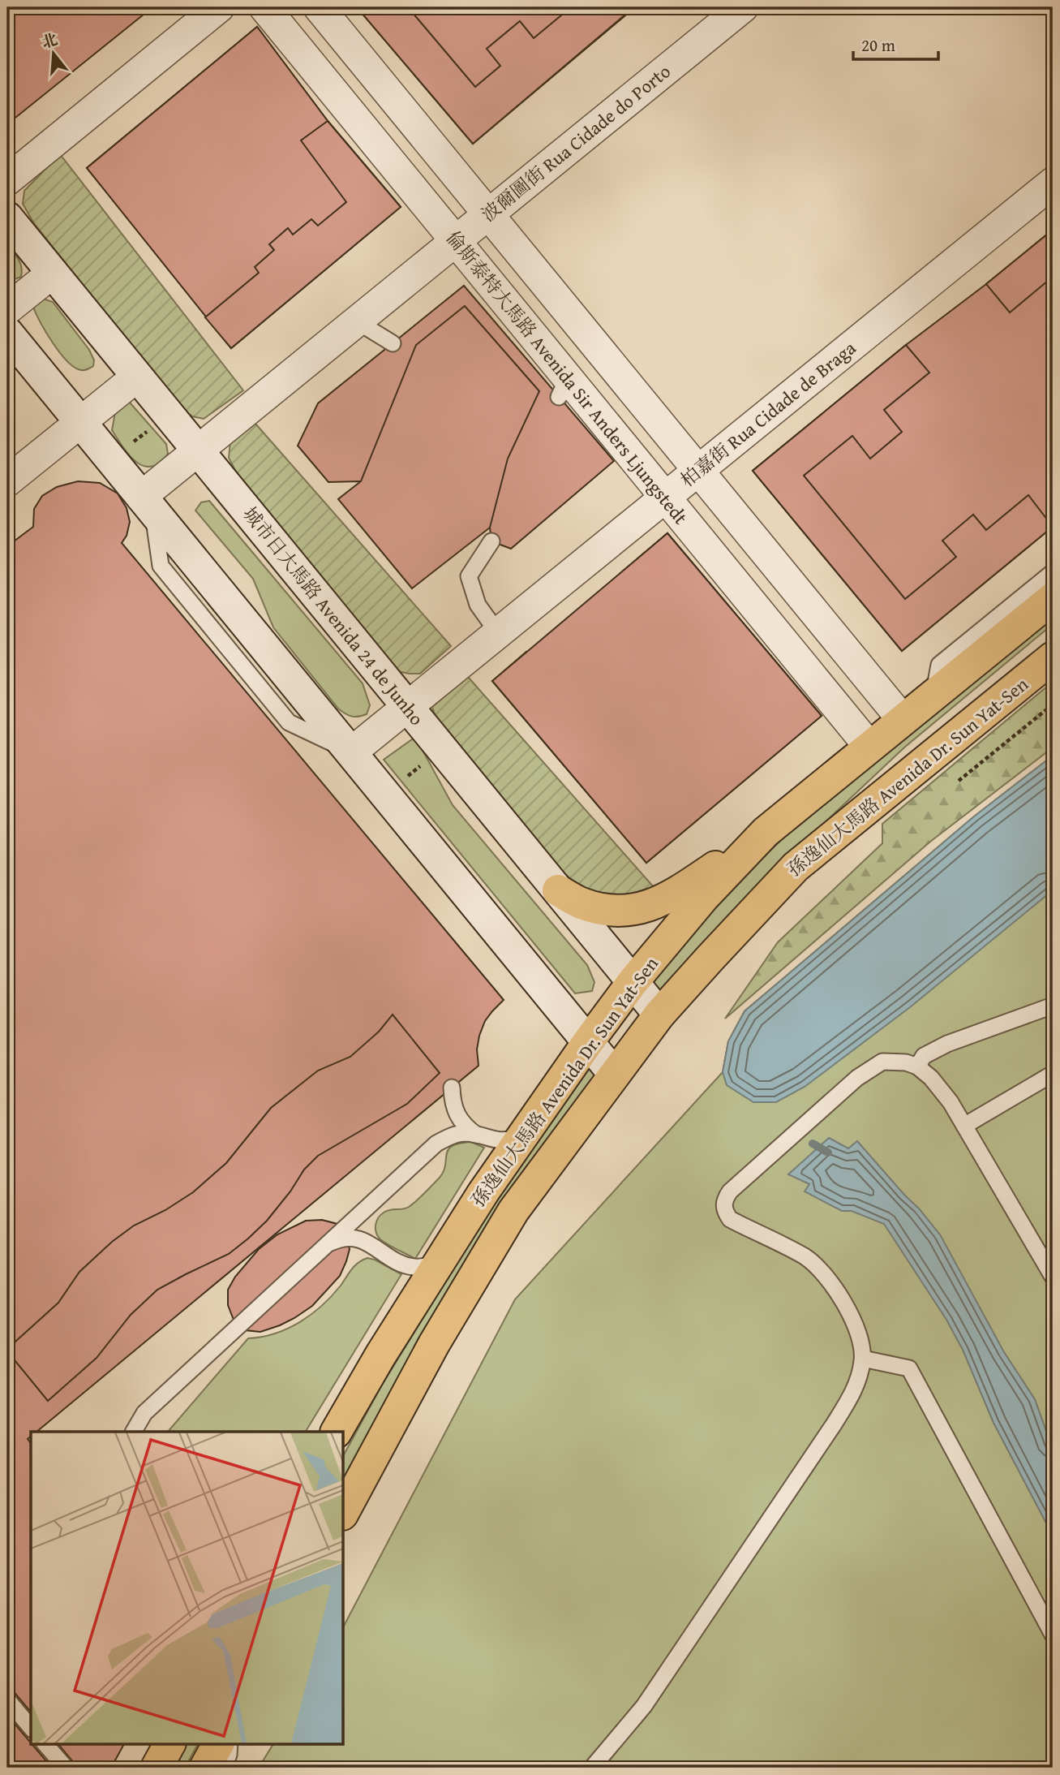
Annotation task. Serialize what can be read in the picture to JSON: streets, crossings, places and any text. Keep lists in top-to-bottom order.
{
  "streets": {
    "main road": ["城市日大馬路 Avenida 24 de Junho", "孫逸仙大馬路 Avenida Dr. Sun Yat-Sen"],
    "street": ["波爾圖街 Rua Cidade do Porto", "倫斯泰特大馬路 Avenida Sir Anders Ljungstedt", "柏嘉街 Rua Cidade de Braga"]
  },
  "crossings": [
    ["波爾圖街 Rua Cidade do Porto", "倫斯泰特大馬路 Avenida Sir Anders Ljungstedt"],
    ["波爾圖街 Rua Cidade do Porto", "城市日大馬路 Avenida 24 de Junho"],
    ["倫斯泰特大馬路 Avenida Sir Anders Ljungstedt", "柏嘉街 Rua Cidade de Braga"],
    ["倫斯泰特大馬路 Avenida Sir Anders Ljungstedt", "孫逸仙大馬路 Avenida Dr. Sun Yat-Sen"],
    ["柏嘉街 Rua Cidade de Braga", "城市日大馬路 Avenida 24 de Junho"],
    ["城市日大馬路 Avenida 24 de Junho", "孫逸仙大馬路 Avenida Dr. Sun Yat-Sen"]
  ],
  "scale_bar": "20 m",
  "north": "top"
}
